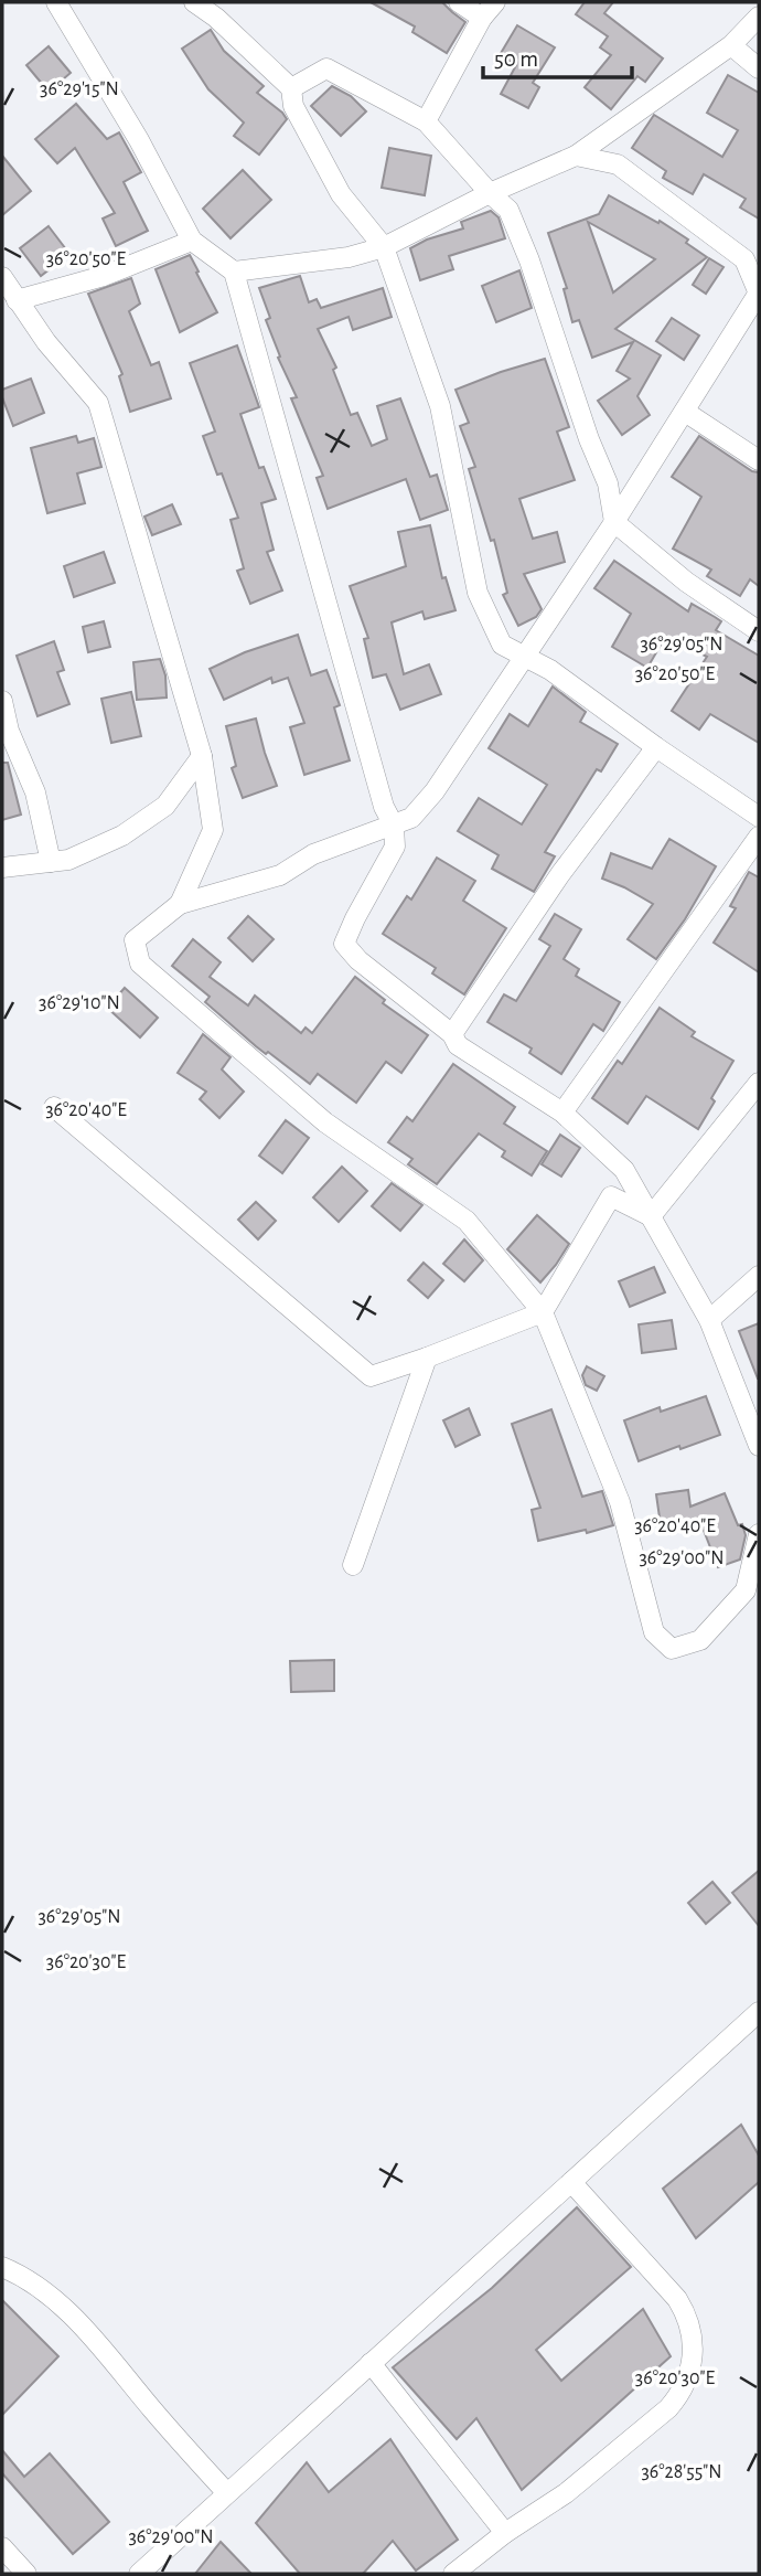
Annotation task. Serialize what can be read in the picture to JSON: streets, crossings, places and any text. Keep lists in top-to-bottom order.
{
  "scale_bar": "50 m",
  "coordinates": [
    "36°29'15\"N",
    "36°20'50\"E",
    "36°29'05\"N",
    "36°29'10\"N",
    "36°20'40\"E",
    "36°29'00\"N",
    "36°20'30\"E",
    "36°28'55\"N"
  ]
}
